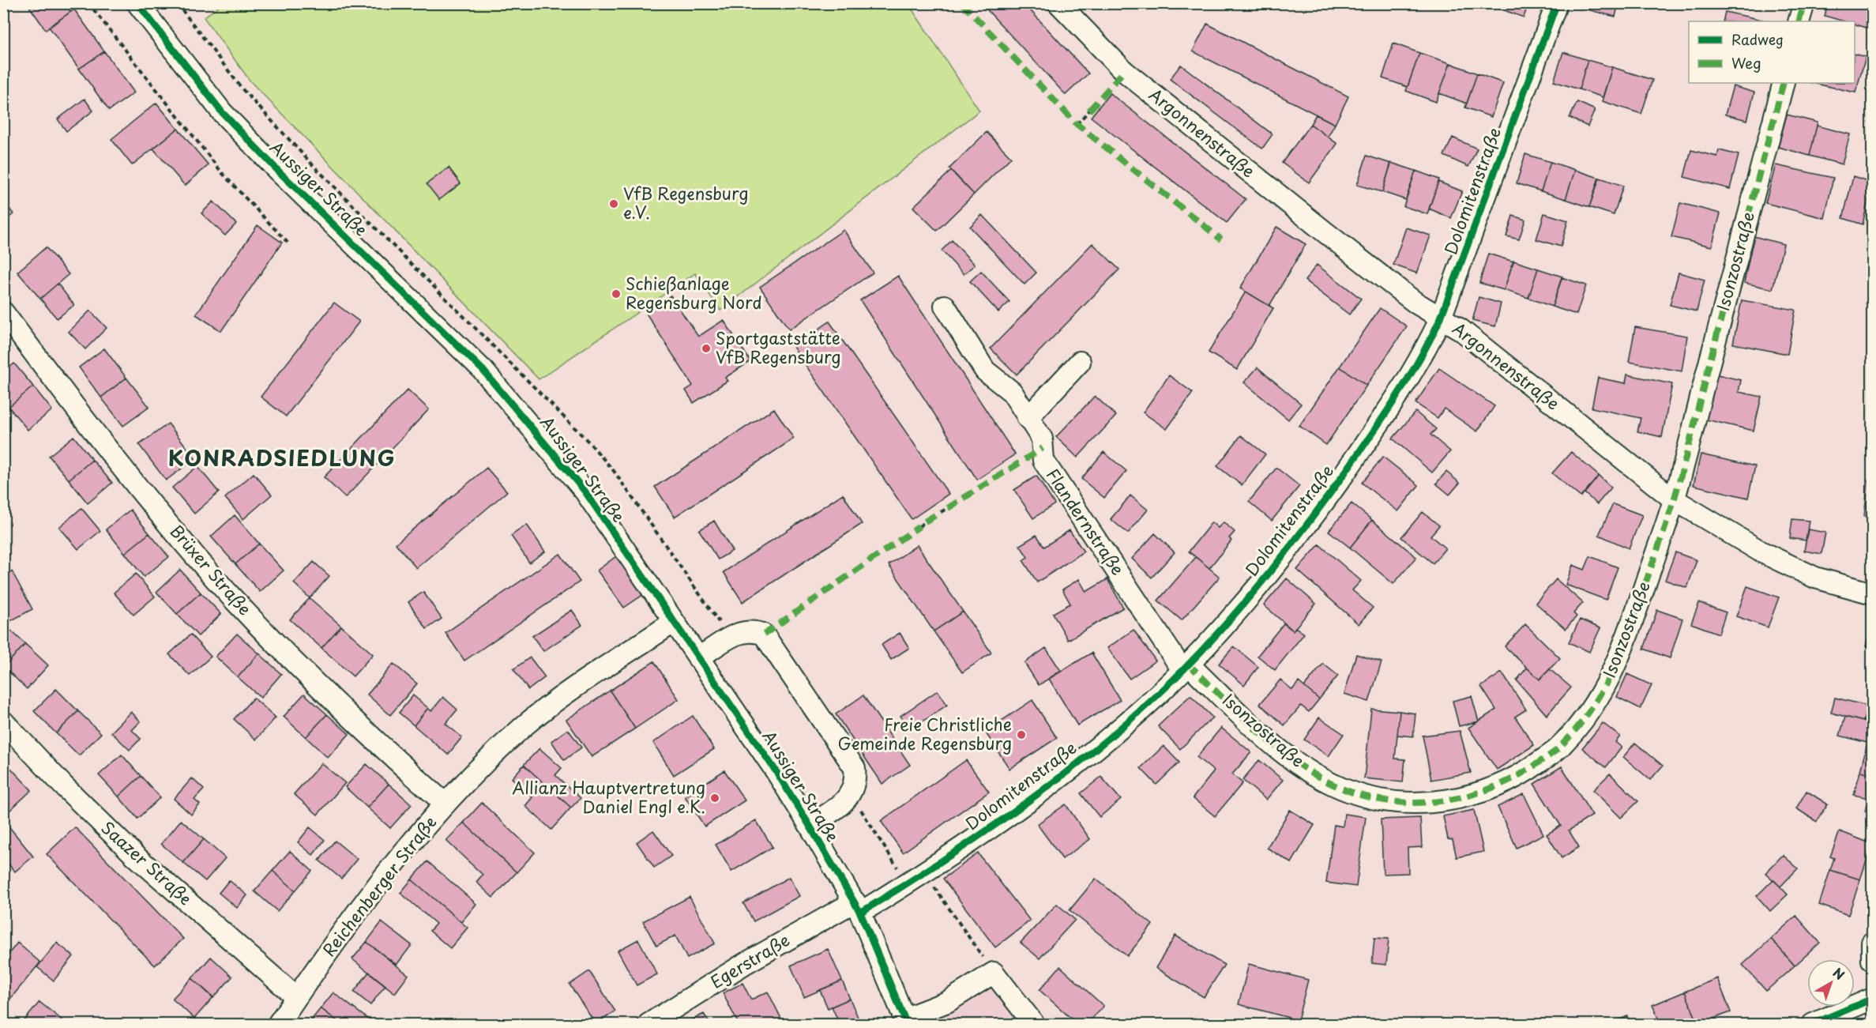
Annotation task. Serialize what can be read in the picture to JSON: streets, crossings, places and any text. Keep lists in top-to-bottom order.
{
  "streets": {
    "street": [
      "Argonnenstraße",
      "Aussiger Straße",
      "Dolomitenstraße",
      "Isonzostraße",
      "Flandernstraße",
      "Brüxer Straße",
      "Saazer Straße",
      "Reichenberger Straße",
      "Egerstraße"
    ]
  },
  "crossings": [
    ["Argonnenstraße", "Dolomitenstraße"],
    ["Argonnenstraße", "Isonzostraße"],
    ["Aussiger Straße", "Dolomitenstraße"],
    ["Aussiger Straße", "Reichenberger Straße"],
    ["Aussiger Straße", "Egerstraße"],
    ["Dolomitenstraße", "Isonzostraße"],
    ["Dolomitenstraße", "Flandernstraße"],
    ["Dolomitenstraße", "Egerstraße"],
    ["Isonzostraße", "Flandernstraße"],
    ["Brüxer Straße", "Reichenberger Straße"],
    ["Saazer Straße", "Reichenberger Straße"]
  ],
  "districts": ["KONRADSIEDLUNG"],
  "places": [
    "VfB Regensburg e.V.",
    "Schießanlage Regensburg Nord",
    "Sportgaststätte VfB Regensburg",
    "Freie Christliche Gemeinde Regensburg",
    "Allianz Hauptvertretung Daniel Engl e.K."
  ],
  "legend": ["Radweg", "Weg"],
  "north": "top right"
}
